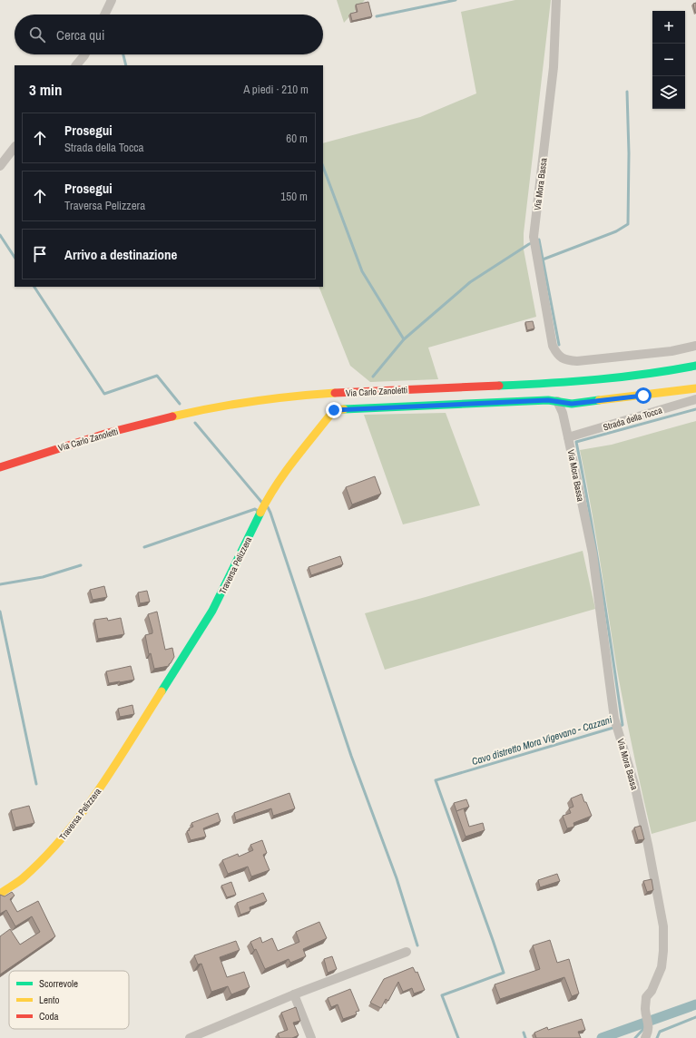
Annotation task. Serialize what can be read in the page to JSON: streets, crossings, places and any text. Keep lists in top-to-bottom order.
{
  "streets": {
    "street": [
      "Via Mora Bassa",
      "Via Carlo Zanoletti",
      "Strada della Tocca",
      "Traversa Pelizzera"
    ]
  },
  "crossings": [
    ["Via Mora Bassa", "Strada della Tocca"],
    ["Via Mora Bassa", "Traversa Pelizzera"],
    ["Strada della Tocca", "Traversa Pelizzera"]
  ],
  "water": ["Cavo distretto Mora Vigevano - Cazzani"],
  "legend": ["Scorrevole", "Lento", "Coda"],
  "page": {
    "map_buttons": ["+", "−"],
    "search": "Cerca qui",
    "heading": ["3 min", "A piedi · 210 m"],
    "list": [
      ["Prosegui", "Strada della Tocca", "60 m"],
      ["Prosegui", "Traversa Pelizzera", "150 m"],
      "Arrivo a destinazione"
    ]
  }
}
